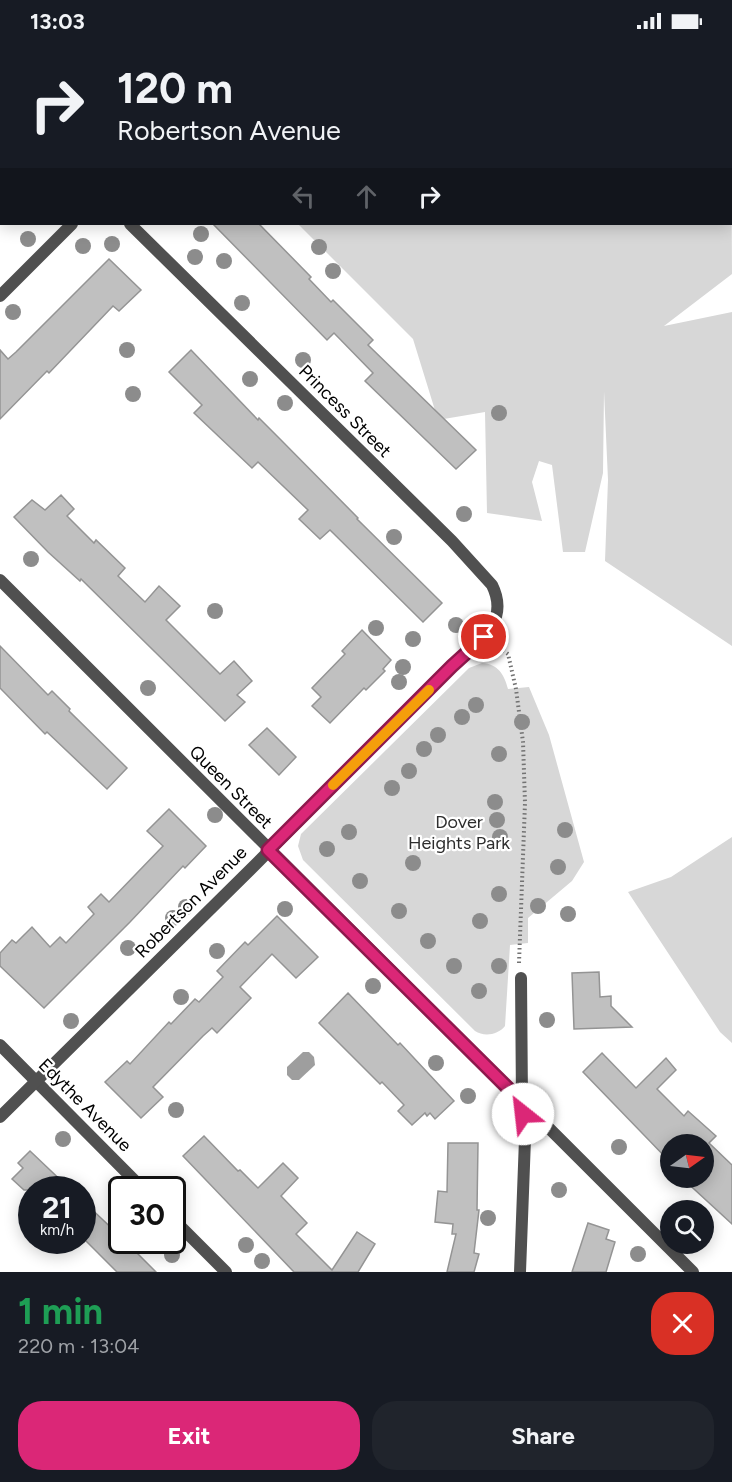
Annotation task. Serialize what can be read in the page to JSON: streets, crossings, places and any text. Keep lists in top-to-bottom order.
{
  "streets": {
    "street": [
      "Princess Street",
      "Queen Street",
      "Robertson Avenue",
      "Edythe Avenue"
    ]
  },
  "crossings": [
    ["Princess Street", "Robertson Avenue"],
    ["Queen Street", "Robertson Avenue"],
    ["Robertson Avenue", "Edythe Avenue"]
  ],
  "parks": ["Dover Heights Park"],
  "north": "right",
  "page": {
    "status": "13:03",
    "turn": ["120 m", "Robertson Avenue"],
    "speed": "21 km/h",
    "limit": "30",
    "heading": ["1 min", "220 m · 13:04"],
    "buttons": ["Exit", "Share"]
  }
}
